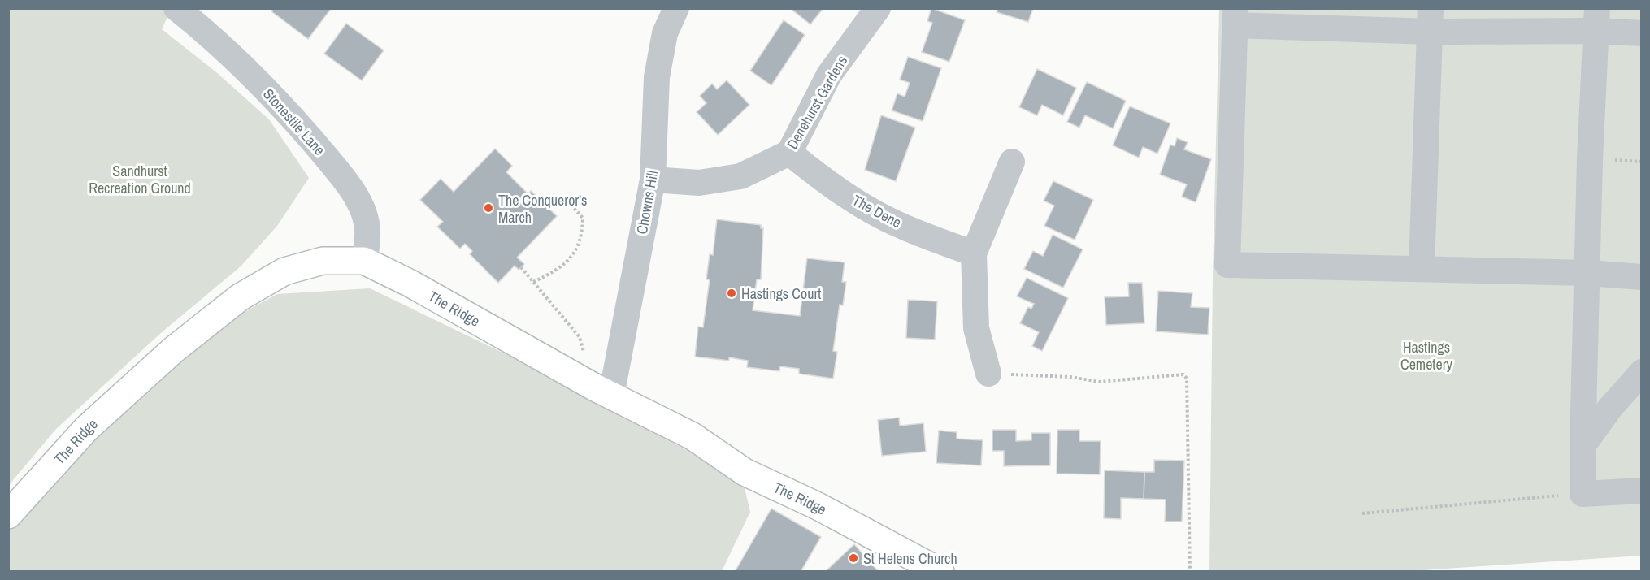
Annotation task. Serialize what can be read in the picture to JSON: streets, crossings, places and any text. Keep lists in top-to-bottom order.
{
  "streets": {
    "main road": ["The Ridge"],
    "street": [
      "Denehurst Gardens",
      "Stonestile Lane",
      "Chowns Hill",
      "The Dene"
    ]
  },
  "crossings": [
    ["Denehurst Gardens", "Chowns Hill"],
    ["Denehurst Gardens", "The Dene"],
    ["Stonestile Lane", "The Ridge"],
    ["Chowns Hill", "The Ridge"]
  ],
  "parks": ["Sandhurst Recreation Ground", "Hastings Cemetery"],
  "places": ["The Conqueror's March", "Hastings Court", "St Helens Church"]
}
